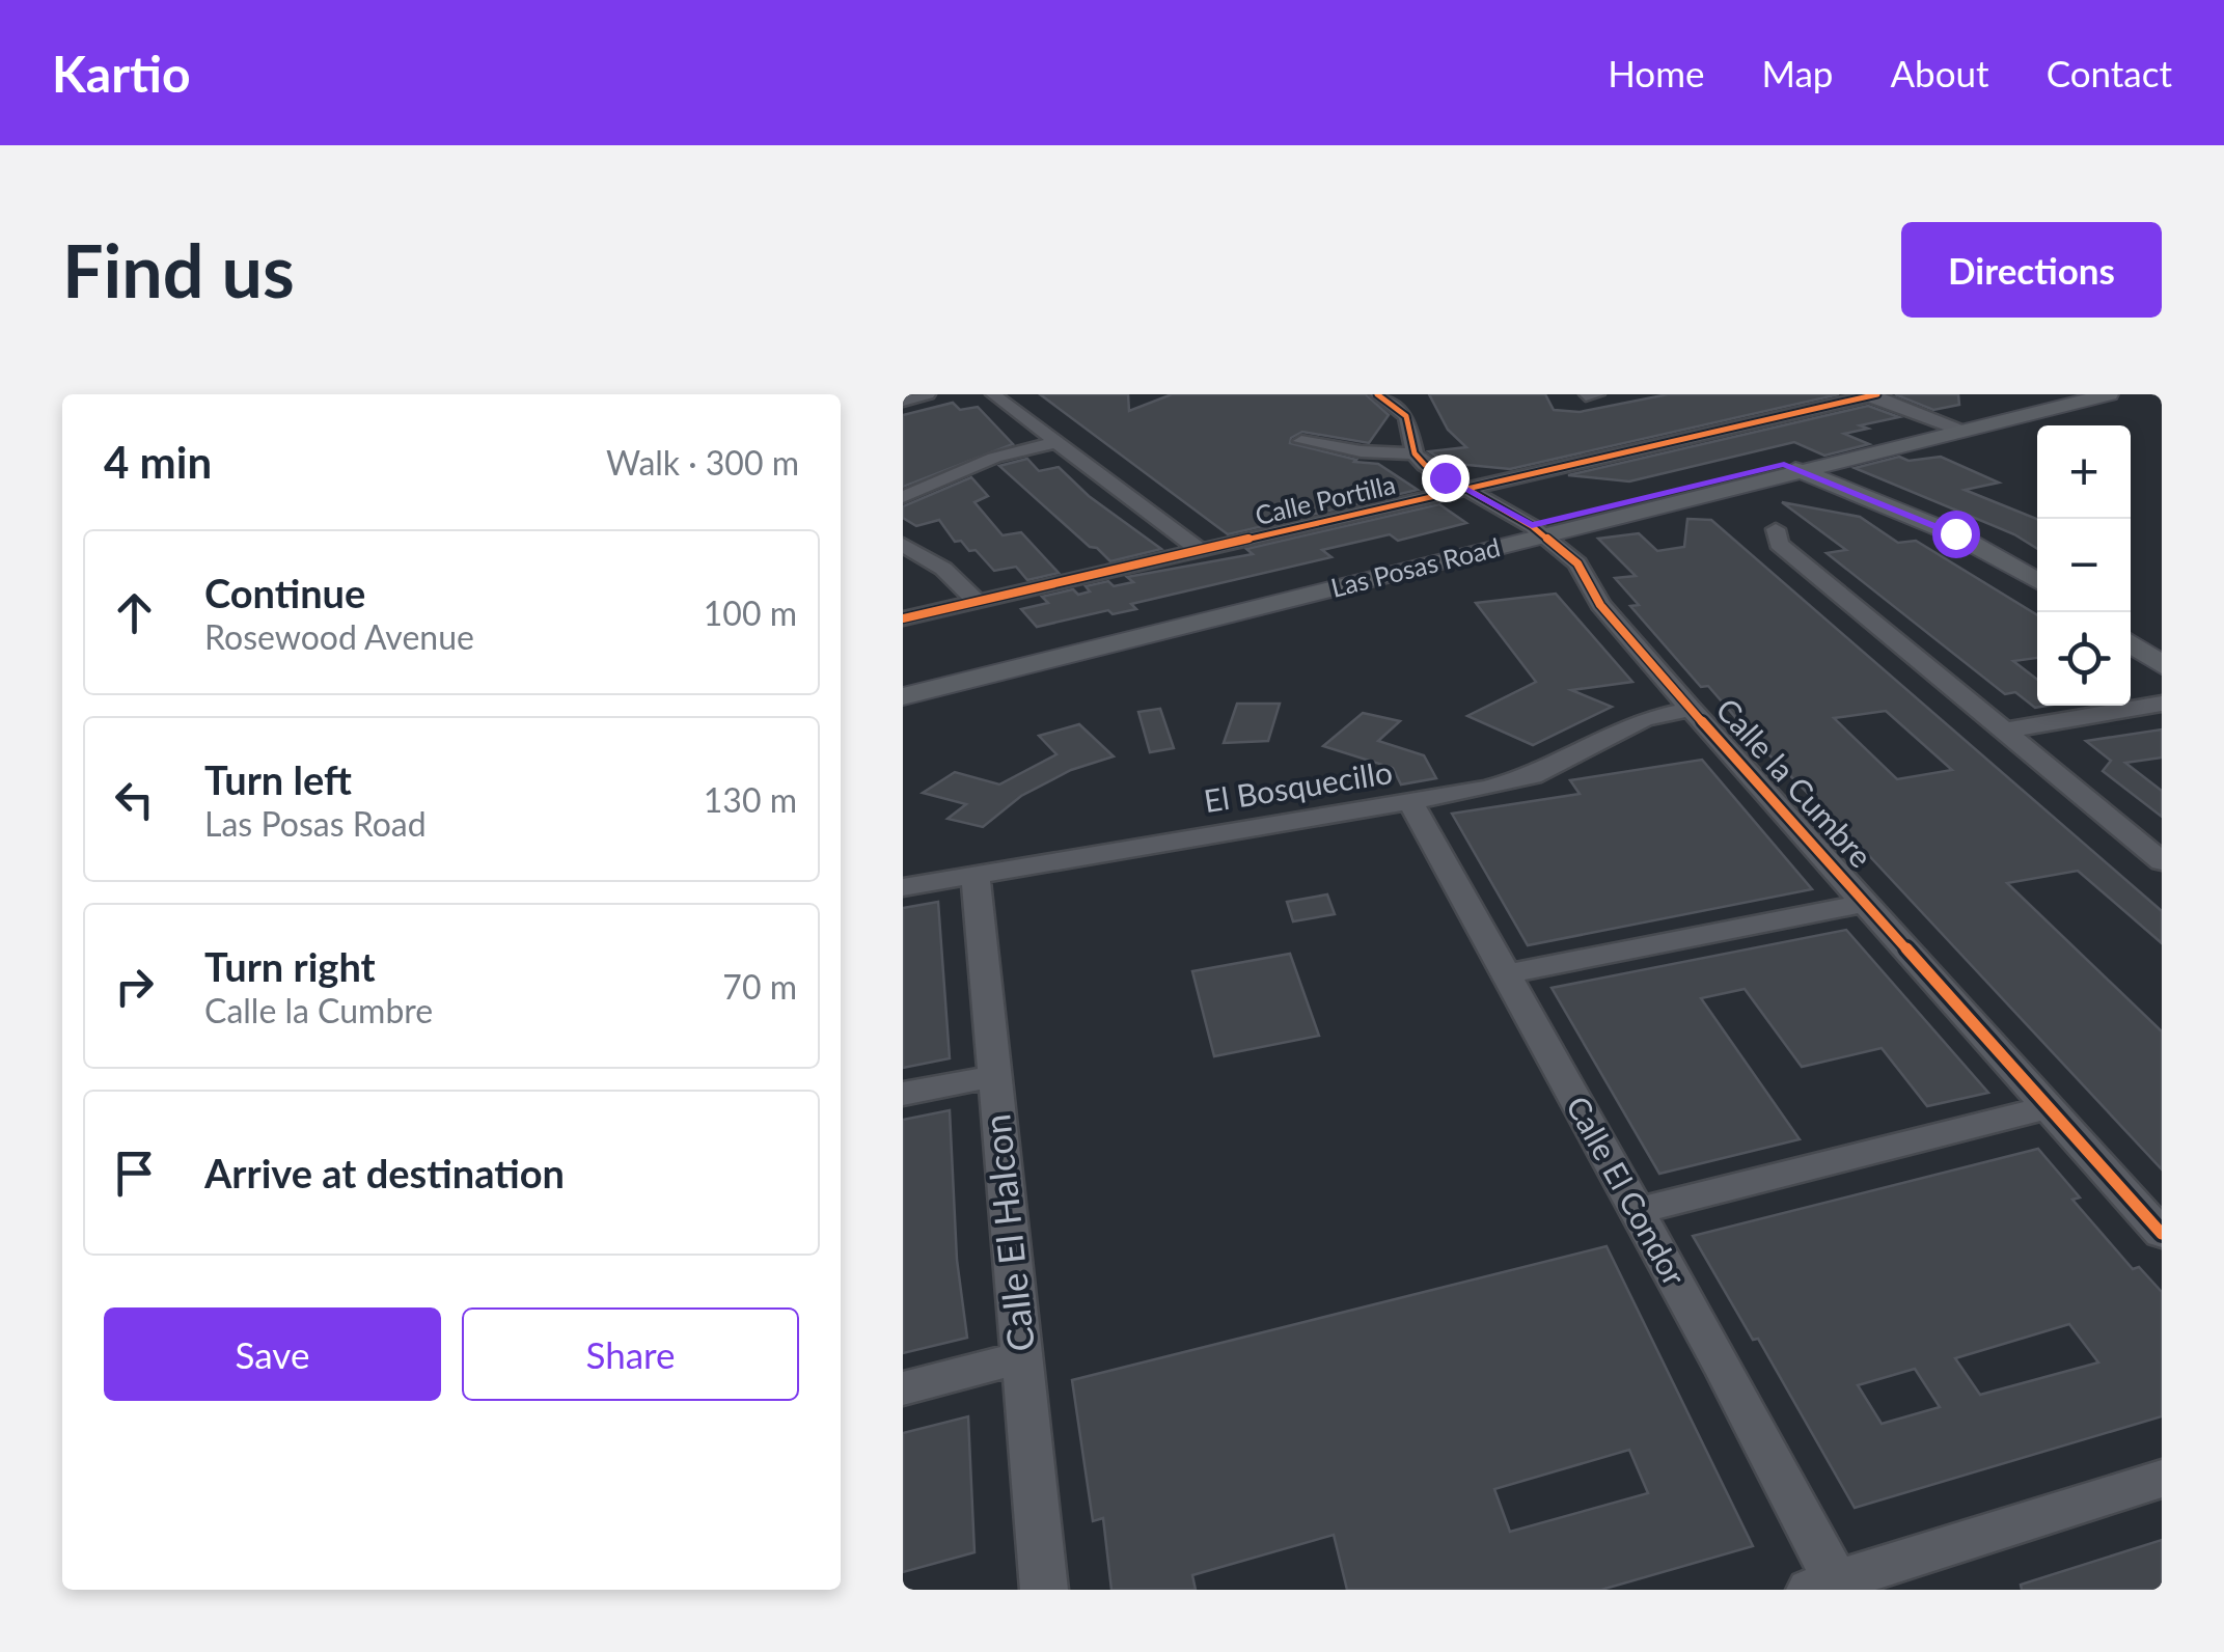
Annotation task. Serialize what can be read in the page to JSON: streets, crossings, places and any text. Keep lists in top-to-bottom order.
{
  "streets": {
    "main road": ["Las Posas Road"],
    "street": [
      "Calle Portilla",
      "Calle la Cumbre",
      "El Bosquecillo",
      "Calle El Condor",
      "Calle El Halcon"
    ]
  },
  "crossings": [
    ["Calle Portilla", "Calle la Cumbre"],
    ["Las Posas Road", "Calle la Cumbre"],
    ["Calle la Cumbre", "El Bosquecillo"],
    ["El Bosquecillo", "Calle El Condor"],
    ["El Bosquecillo", "Calle El Halcon"]
  ],
  "page": {
    "header": "Kartio",
    "nav": [
      "Home",
      "Map",
      "About",
      "Contact"
    ],
    "buttons": [
      "Directions",
      ["Save", "Share"]
    ],
    "title": "Find us",
    "heading": ["4 min", "Walk · 300 m"],
    "map_buttons": ["+", "−"],
    "list": [
      ["Continue", "Rosewood Avenue", "100 m"],
      ["Turn left", "Las Posas Road", "130 m"],
      ["Turn right", "Calle la Cumbre", "70 m"],
      "Arrive at destination"
    ]
  }
}
